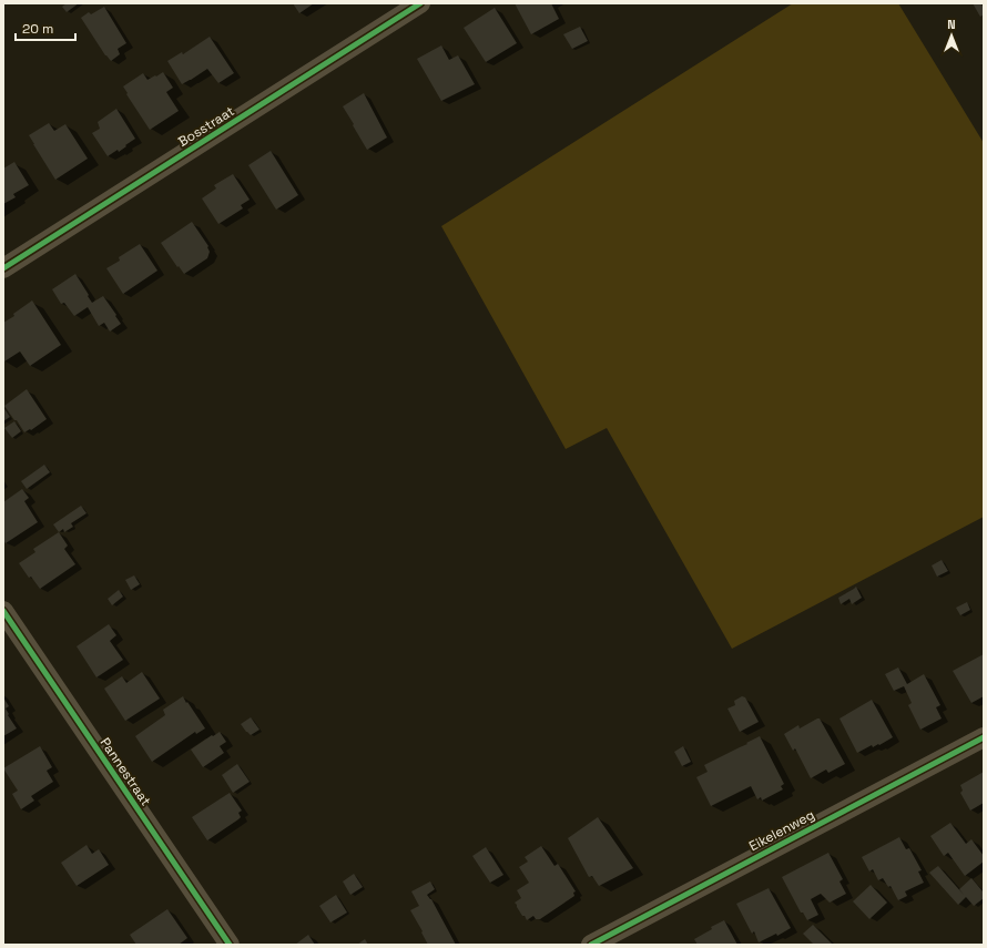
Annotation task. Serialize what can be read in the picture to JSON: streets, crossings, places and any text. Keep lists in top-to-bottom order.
{
  "streets": {
    "street": ["Bosstraat", "Pannestraat", "Eikelenweg"]
  },
  "scale_bar": "20 m",
  "north": "top"
}
